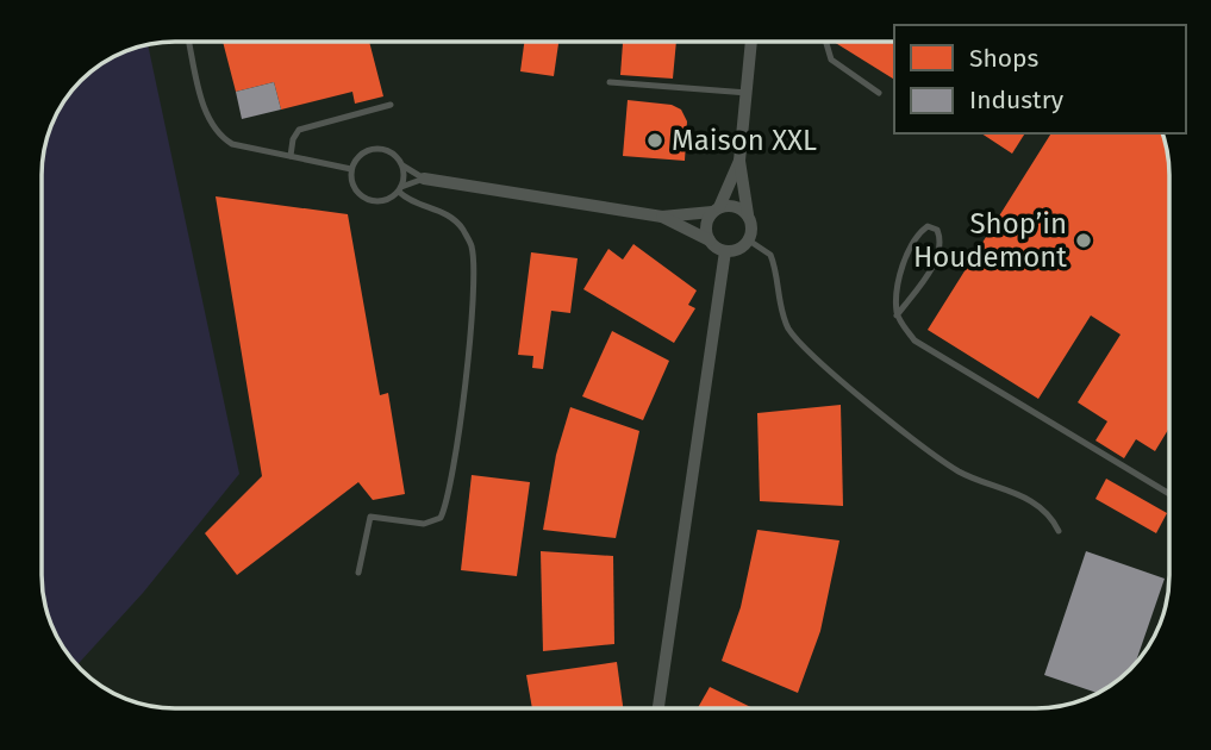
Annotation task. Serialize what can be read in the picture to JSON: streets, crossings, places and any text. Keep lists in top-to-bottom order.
{
  "places": ["Maison XXL", "Shop’in Houdemont"],
  "legend": ["Shops", "Industry"]
}
